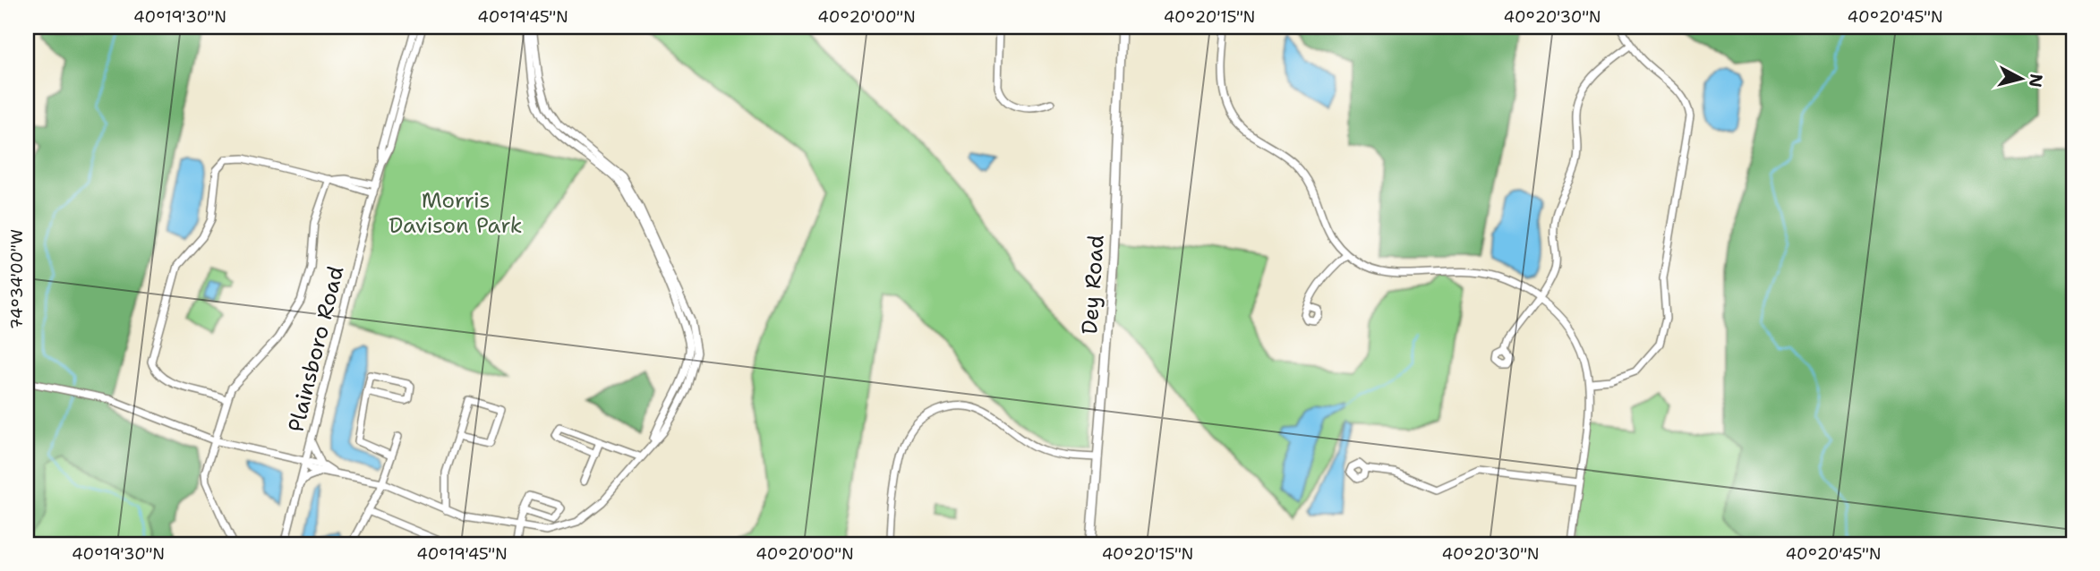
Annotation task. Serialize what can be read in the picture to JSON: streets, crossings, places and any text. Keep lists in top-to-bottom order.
{
  "streets": {
    "main road": ["Dey Road"],
    "street": ["Plainsboro Road"]
  },
  "parks": ["Morris Davison Park"],
  "north": "right",
  "coordinates": [
    "40°19'30\"N",
    "40°19'45\"N",
    "40°20'00\"N",
    "40°20'15\"N",
    "40°20'30\"N",
    "40°20'45\"N",
    "74°34'00\"W"
  ]
}
